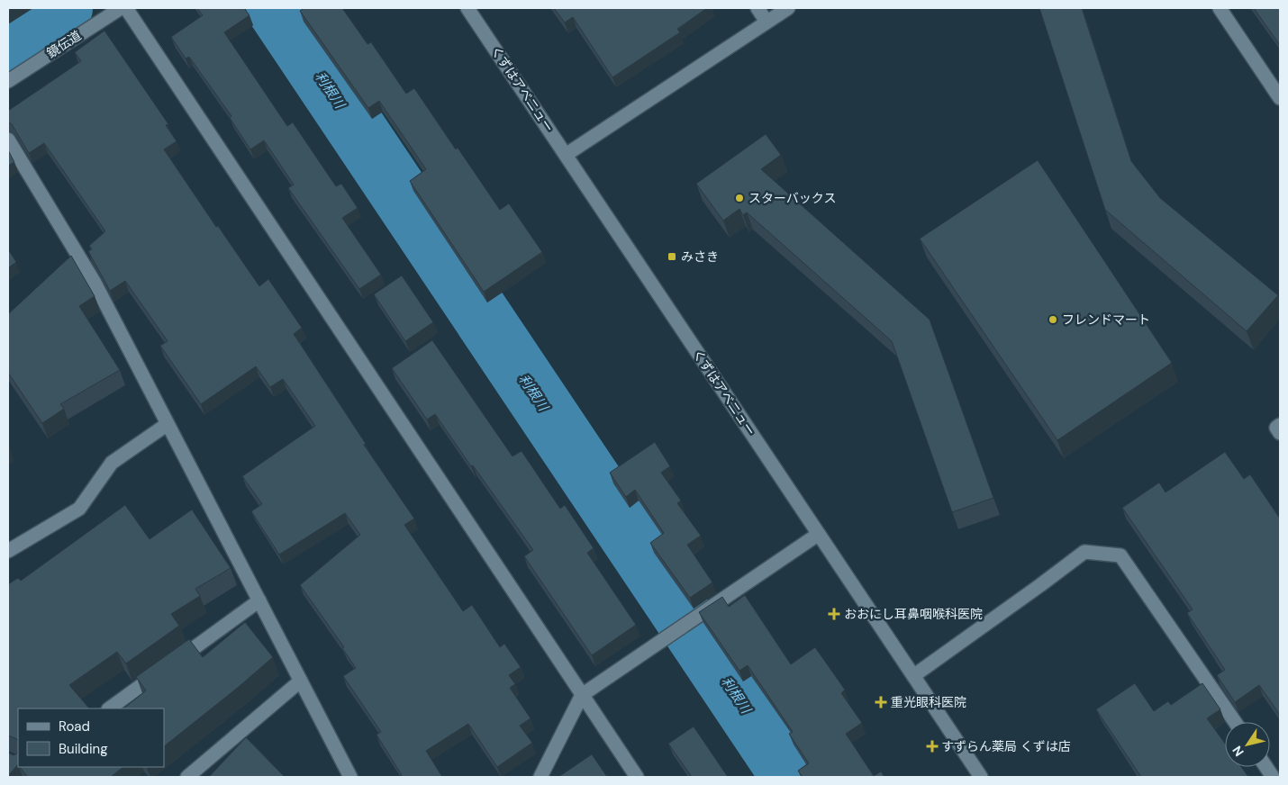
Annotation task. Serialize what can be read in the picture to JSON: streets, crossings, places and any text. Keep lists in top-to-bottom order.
{
  "streets": {
    "street": ["鏡伝道", "くずはアベニュー"]
  },
  "water": ["利根川"],
  "places": {
    "other": ["スターバックス", "フレンドマート"],
    "transit": ["みさき"],
    "health": ["おおにし耳鼻咽喉科医院", "重光眼科医院", "すずらん薬局 くずは店"]
  },
  "legend": ["Road", "Building"],
  "north": "bottom left"
}
